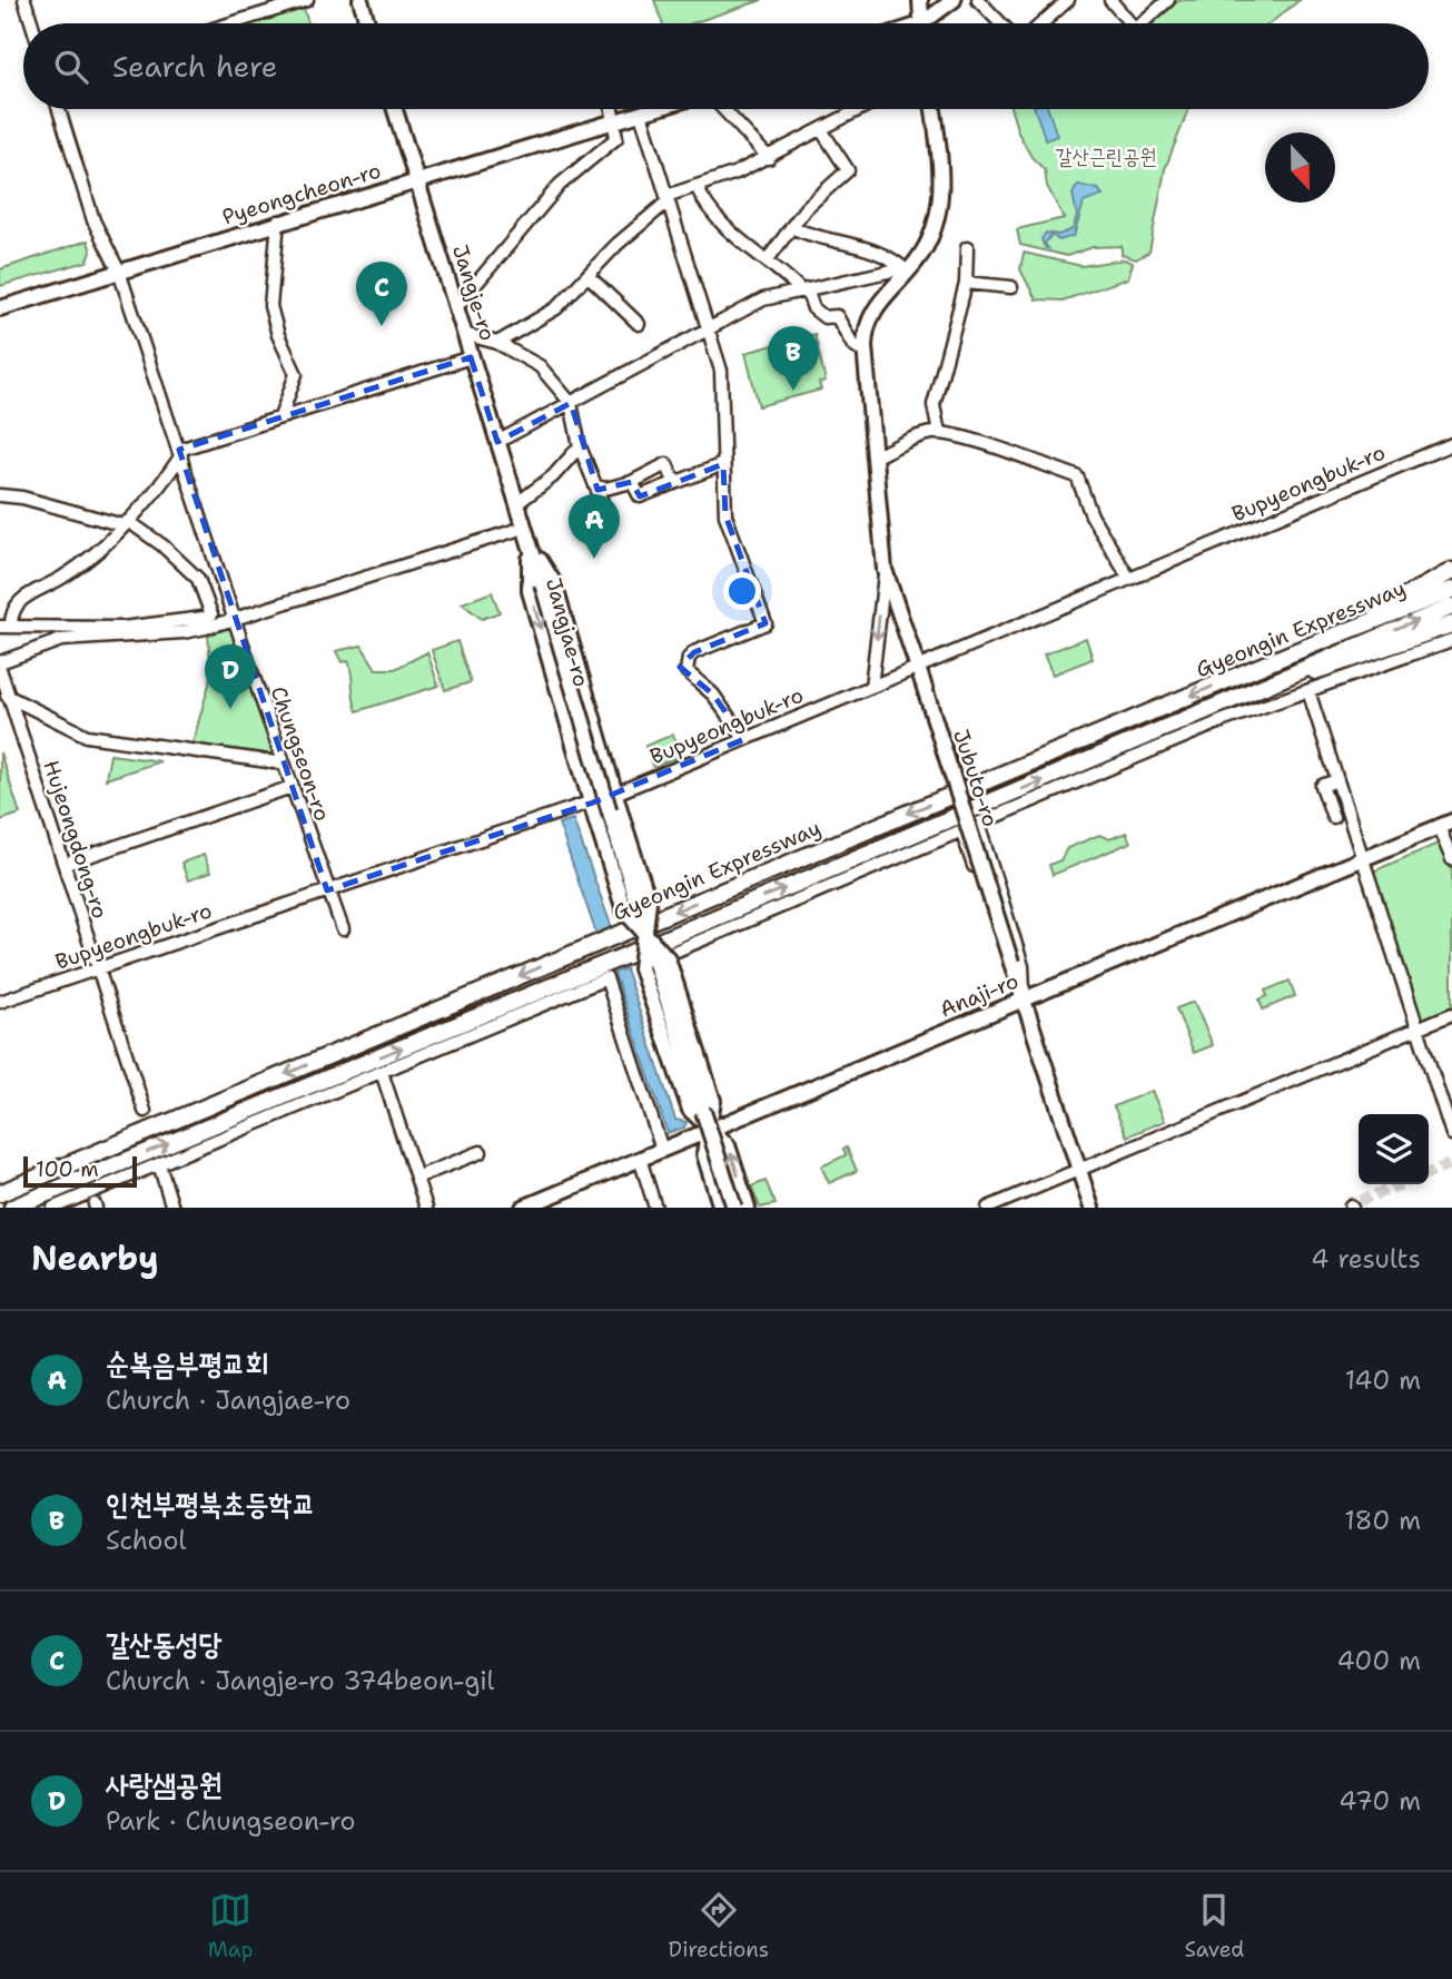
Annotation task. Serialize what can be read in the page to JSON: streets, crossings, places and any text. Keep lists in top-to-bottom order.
{
  "streets": {
    "highway": ["Gyeongin Expressway"],
    "main road": [
      "Pyeongcheon-ro",
      "Jangje-ro",
      "Jangjae-ro",
      "Jubuto-ro",
      "Anaji-ro"
    ],
    "street": ["Bupyeongbuk-ro", "Chungseon-ro", "Hujeongdong-ro"]
  },
  "crossings": [
    ["Pyeongcheon-ro", "Jangje-ro"],
    ["Pyeongcheon-ro", "Chungseon-ro"],
    ["Jangje-ro", "Jangjae-ro"],
    ["Bupyeongbuk-ro", "Jangjae-ro"],
    ["Bupyeongbuk-ro", "Chungseon-ro"],
    ["Bupyeongbuk-ro", "Jubuto-ro"],
    ["Bupyeongbuk-ro", "Hujeongdong-ro"],
    ["Jangjae-ro", "Anaji-ro"],
    ["Jubuto-ro", "Anaji-ro"]
  ],
  "parks": ["갈산근린공원"],
  "scale_bar": "100 m",
  "north": "bottom",
  "page": {
    "search": "Search here",
    "pins": [
      "C",
      "B",
      "A",
      "D"
    ],
    "scale": "100 m",
    "heading": ["Nearby", "4 results"],
    "list": [
      {
        "mark": "A",
        "name": "순복음부평교회",
        "note": "Church · Jangjae-ro",
        "value": "140 m"
      },
      {
        "mark": "B",
        "name": "인천부평북초등학교",
        "note": "School",
        "value": "180 m"
      },
      {
        "mark": "C",
        "name": "갈산동성당",
        "note": "Church · Jangje-ro 374beon-gil",
        "value": "400 m"
      },
      {
        "mark": "D",
        "name": "사랑샘공원",
        "note": "Park · Chungseon-ro",
        "value": "470 m"
      }
    ],
    "nav": ["Map", "Directions", "Saved"]
  }
}
